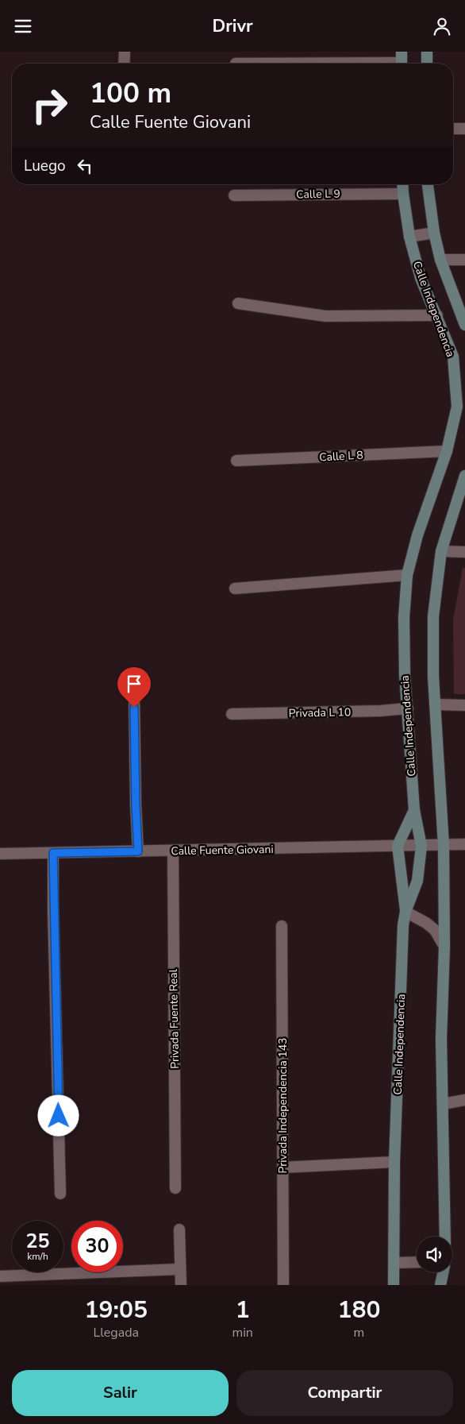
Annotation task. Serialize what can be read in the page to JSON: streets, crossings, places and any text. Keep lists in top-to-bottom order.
{
  "streets": {
    "main road": ["Calle Independencia"],
    "street": [
      "Calle L 9",
      "Calle L 8",
      "Privada L 10",
      "Calle Fuente Giovani",
      "Privada Fuente Real",
      "Privada Independencia 143"
    ]
  },
  "crossings": [
    ["Calle L 9", "Calle Independencia"],
    ["Calle Independencia", "Calle L 8"],
    ["Calle Independencia", "Privada L 10"],
    ["Calle Independencia", "Calle Fuente Giovani"],
    ["Calle Fuente Giovani", "Privada Fuente Real"]
  ],
  "page": {
    "header": "Drivr",
    "turn": ["100 m", "Calle Fuente Giovani"],
    "then": "Luego",
    "speed": "25 km/h",
    "limit": "30",
    "eta": [
      "19:05",
      "Llegada",
      "1",
      "min",
      "180",
      "m"
    ],
    "buttons": ["Salir", "Compartir"]
  }
}
